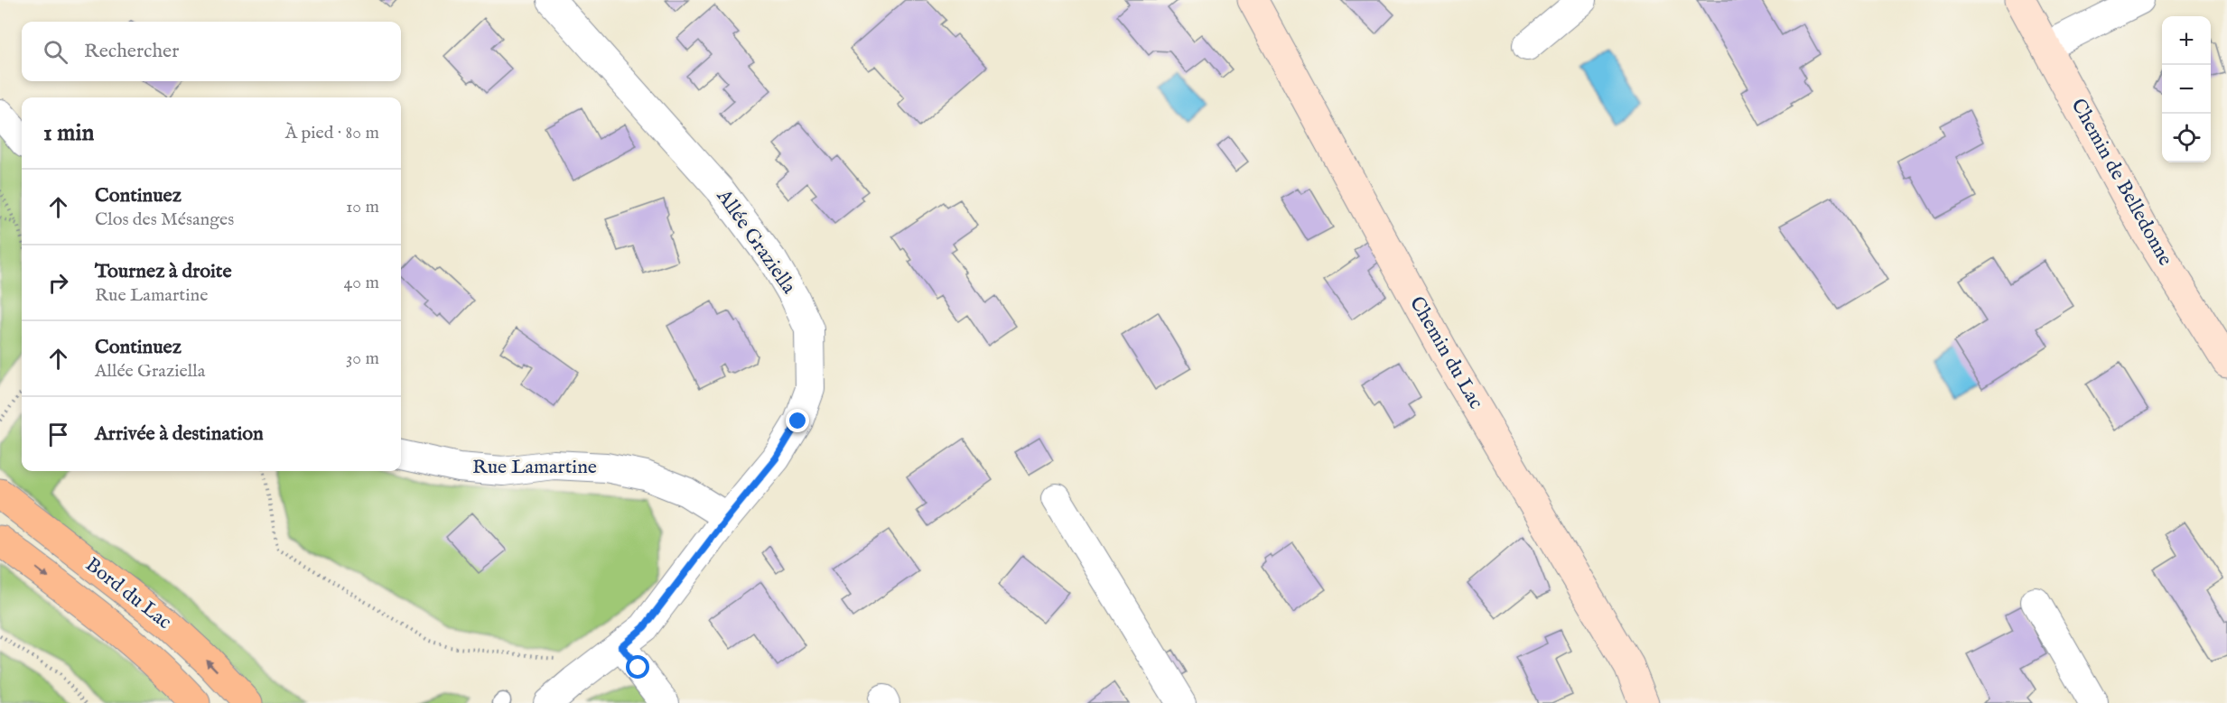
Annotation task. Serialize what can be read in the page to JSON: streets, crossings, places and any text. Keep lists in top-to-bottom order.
{
  "streets": {
    "main road": ["Bord du Lac"],
    "street": [
      "Chemin de Belledonne",
      "Allée Graziella",
      "Chemin du Lac",
      "Rue Lamartine"
    ]
  },
  "crossings": [
    ["Allée Graziella", "Rue Lamartine"]
  ],
  "page": {
    "map_buttons": ["+", "−"],
    "search": "Rechercher",
    "heading": ["1 min", "À pied · 80 m"],
    "list": [
      ["Continuez", "Clos des Mésanges", "10 m"],
      ["Tournez à droite", "Rue Lamartine", "40 m"],
      ["Continuez", "Allée Graziella", "30 m"],
      "Arrivée à destination"
    ]
  }
}
